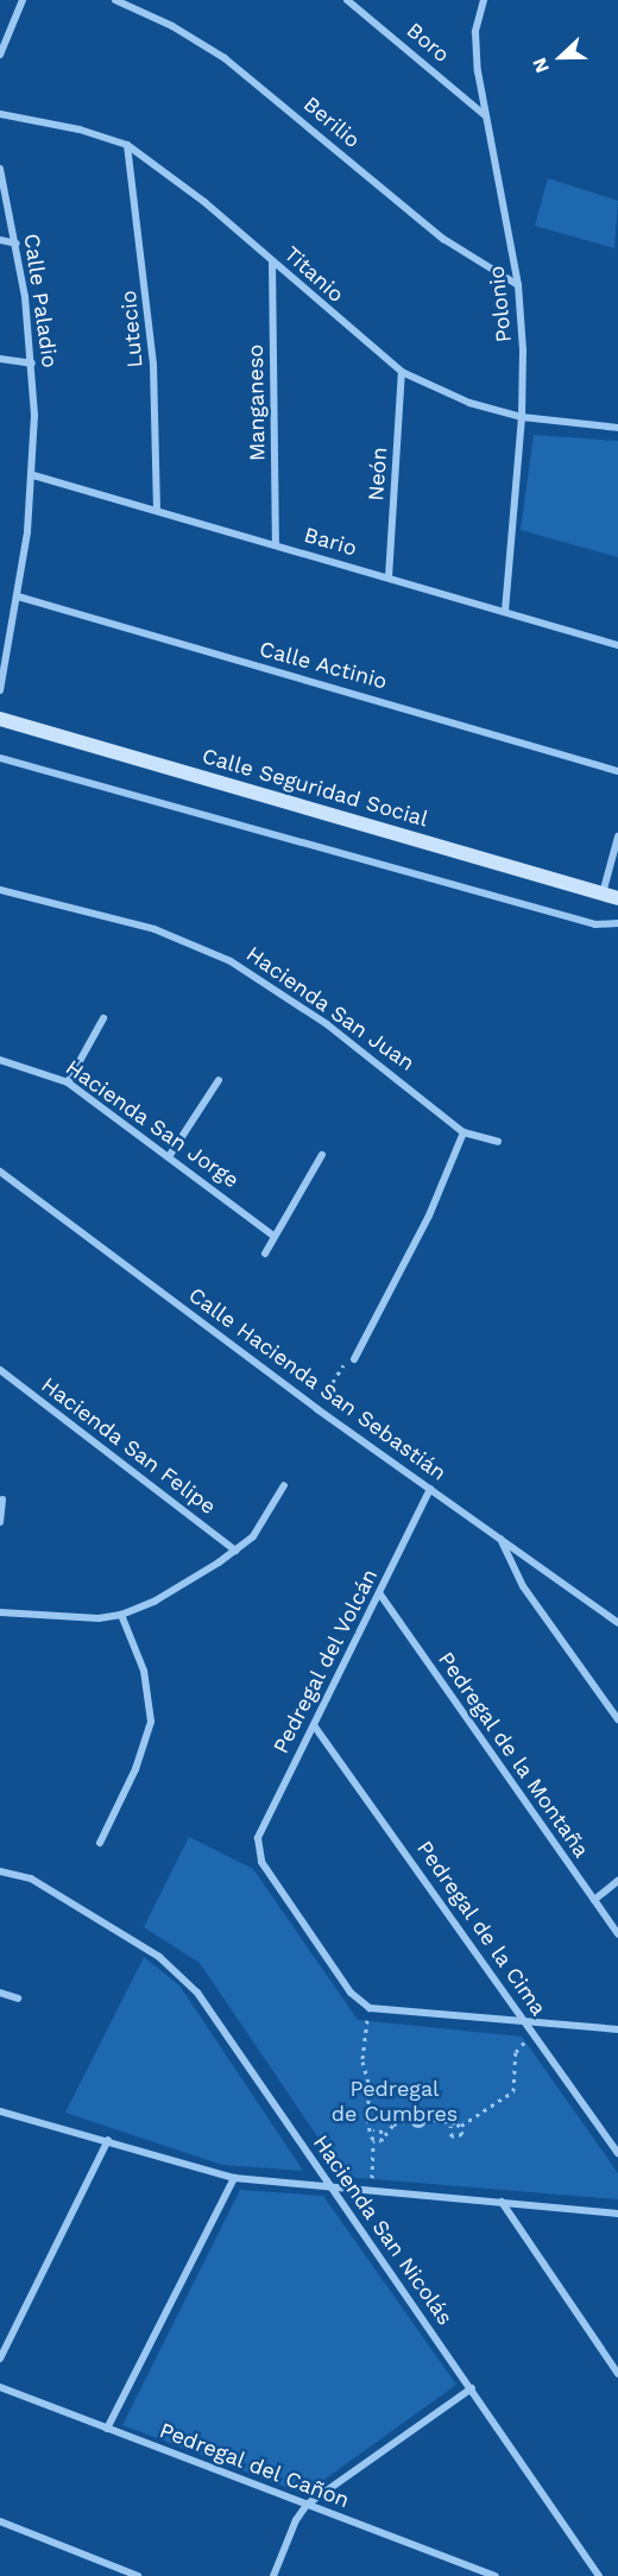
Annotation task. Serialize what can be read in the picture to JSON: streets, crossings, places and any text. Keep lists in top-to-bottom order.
{
  "streets": {
    "street": [
      "Boro",
      "Berilio",
      "Titanio",
      "Calle Paladio",
      "Polonio",
      "Lutecio",
      "Manganeso",
      "Neón",
      "Bario",
      "Calle Actinio",
      "Calle Seguridad Social",
      "Hacienda San Juan",
      "Hacienda San Jorge",
      "Calle Hacienda San Sebastián",
      "Hacienda San Felipe",
      "Pedregal del Volcán",
      "Pedregal de la Montaña",
      "Pedregal de la Cima",
      "Hacienda San Nicolás",
      "Pedregal del Cañon"
    ]
  },
  "crossings": [
    ["Boro", "Polonio"],
    ["Berilio", "Polonio"],
    ["Titanio", "Polonio"],
    ["Titanio", "Lutecio"],
    ["Titanio", "Manganeso"],
    ["Titanio", "Neón"],
    ["Calle Paladio", "Bario"],
    ["Calle Paladio", "Calle Actinio"],
    ["Polonio", "Bario"],
    ["Lutecio", "Bario"],
    ["Manganeso", "Bario"],
    ["Neón", "Bario"],
    ["Calle Hacienda San Sebastián", "Pedregal del Volcán"],
    ["Pedregal del Volcán", "Pedregal de la Montaña"],
    ["Pedregal del Volcán", "Pedregal de la Cima"]
  ],
  "parks": ["Pedregal de Cumbres"],
  "north": "left"
}
